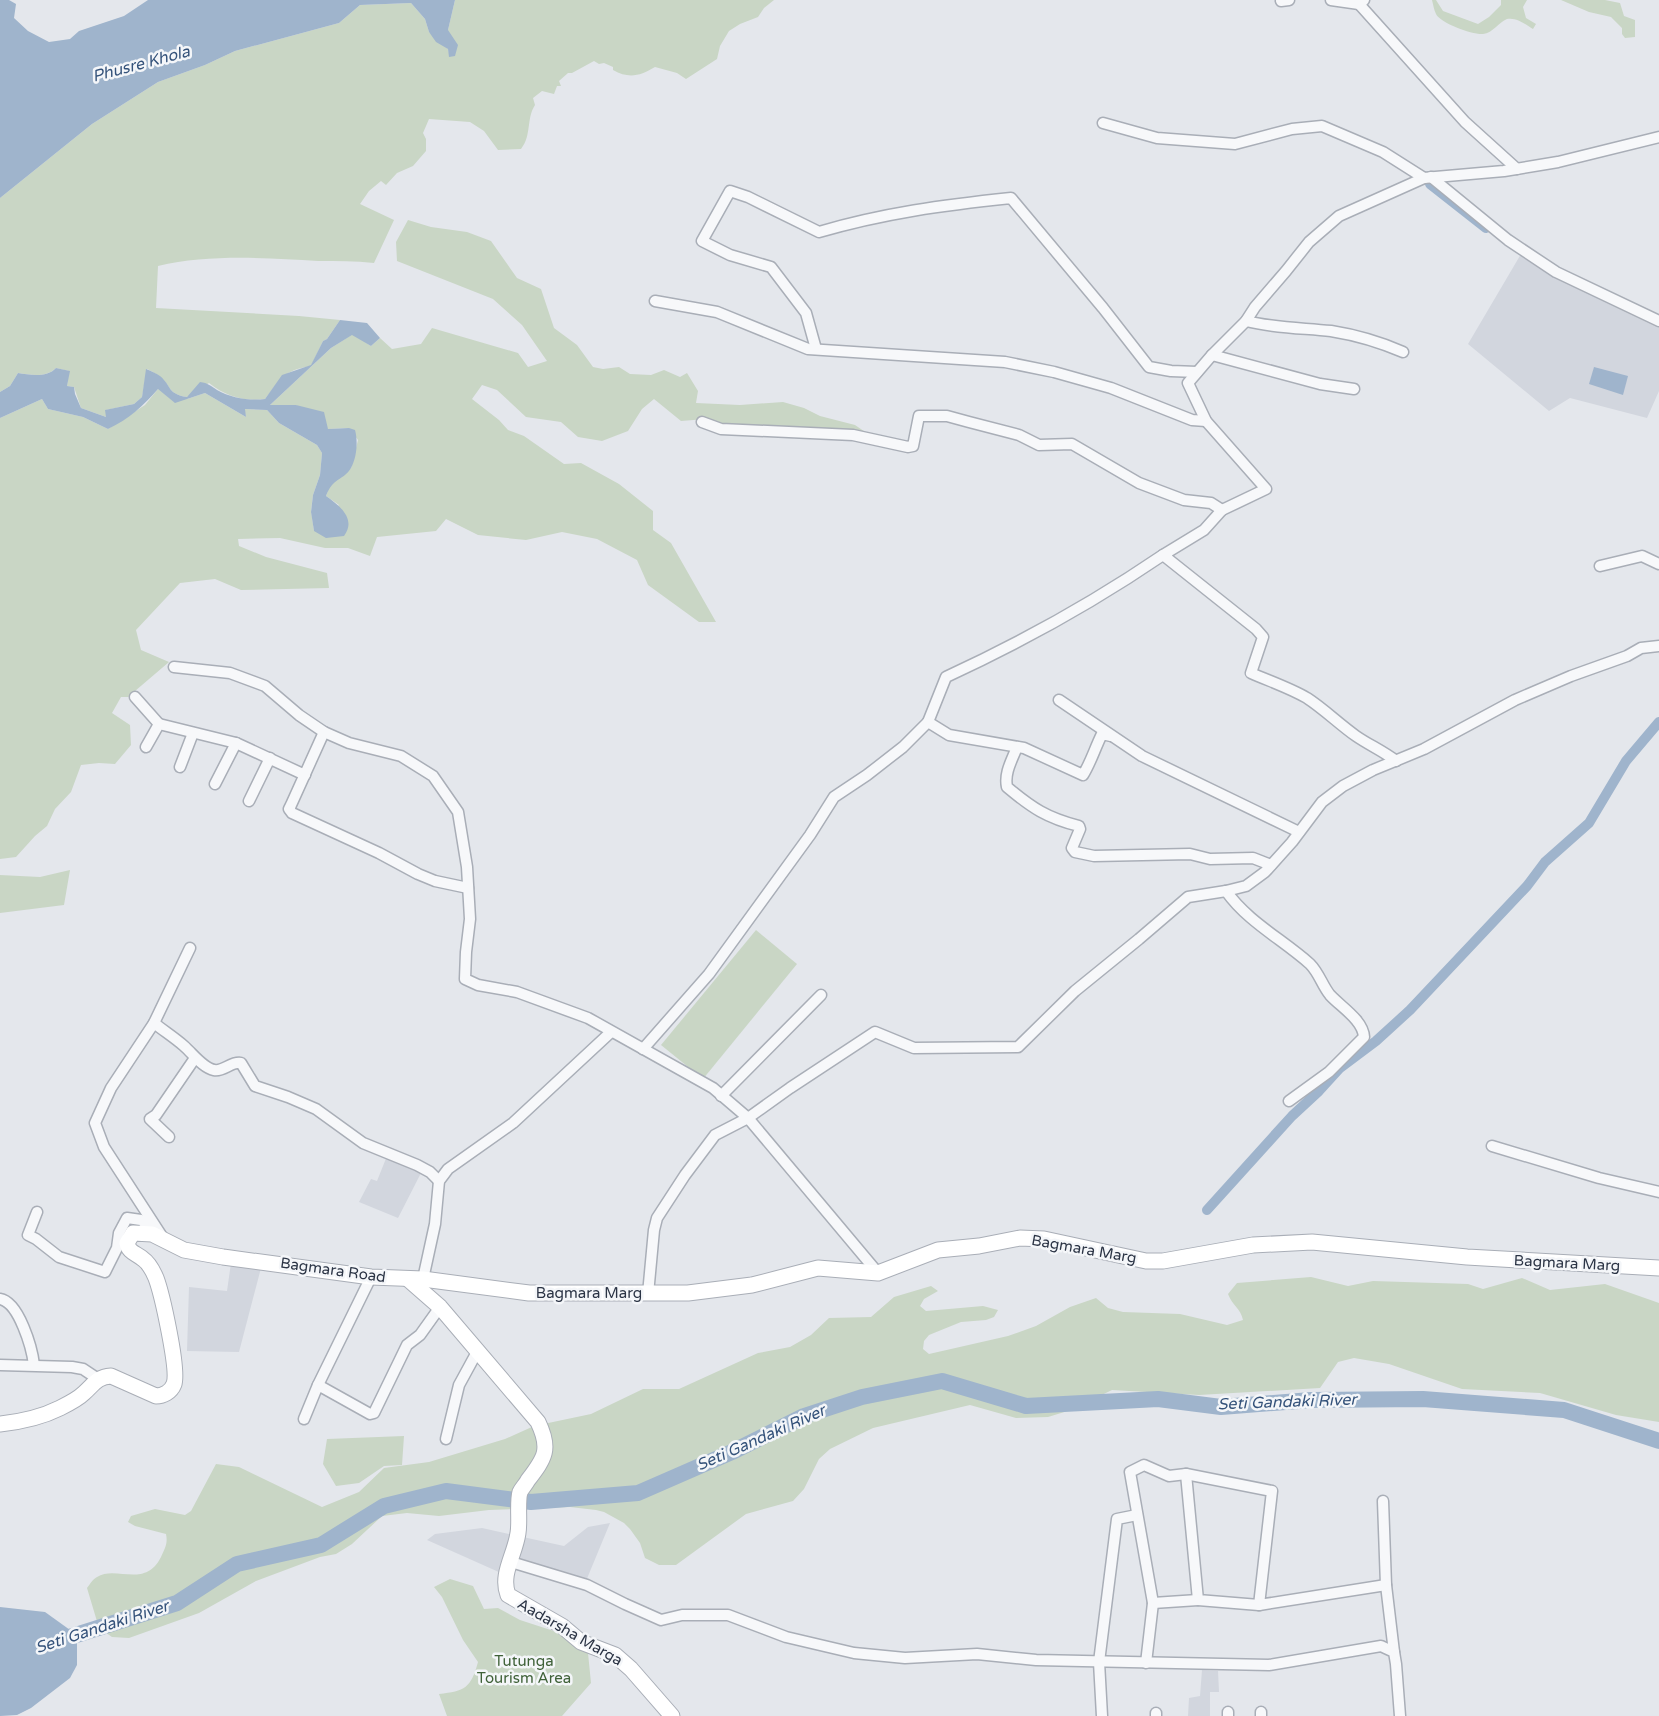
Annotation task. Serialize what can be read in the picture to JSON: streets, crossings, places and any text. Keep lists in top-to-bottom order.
{
  "streets": {
    "main road": ["Bagmara Marg", "Bagmara Road", "Aadarsha Marga"]
  },
  "crossings": [
    ["Bagmara Marg", "Bagmara Road"]
  ],
  "water": ["Phusre Khola", "Seti Gandaki River"],
  "parks": ["Tutunga Tourism Area"]
}
